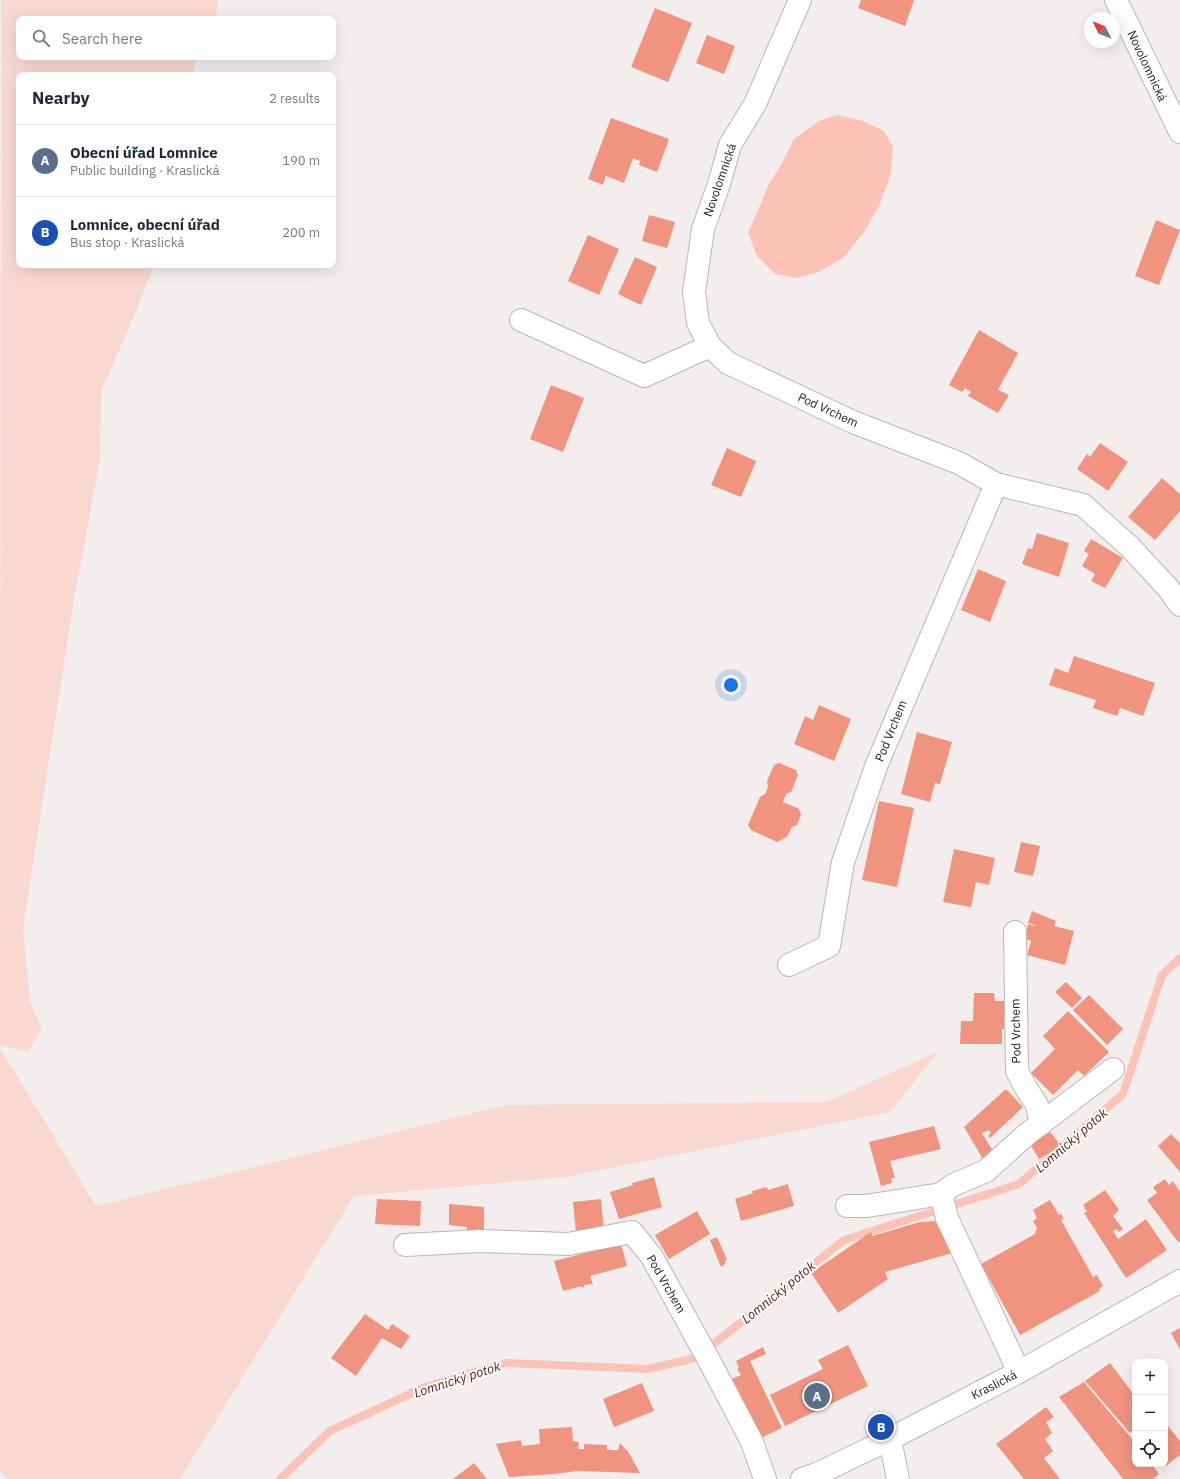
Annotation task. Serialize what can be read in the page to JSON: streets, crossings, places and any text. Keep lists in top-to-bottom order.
{
  "streets": {
    "street": ["Novolomnická", "Pod Vrchem", "Kraslická"]
  },
  "crossings": [
    ["Novolomnická", "Pod Vrchem"]
  ],
  "water": ["Lomnický potok"],
  "north": "top left",
  "page": {
    "search": "Search here",
    "heading": ["Nearby", "2 results"],
    "list": [
      {
        "mark": "A",
        "name": "Obecní úřad Lomnice",
        "note": "Public building · Kraslická",
        "value": "190 m"
      },
      {
        "mark": "B",
        "name": "Lomnice, obecní úřad",
        "note": "Bus stop · Kraslická",
        "value": "200 m"
      }
    ],
    "map_buttons": ["+", "−"],
    "pins": ["A", "B"]
  }
}
